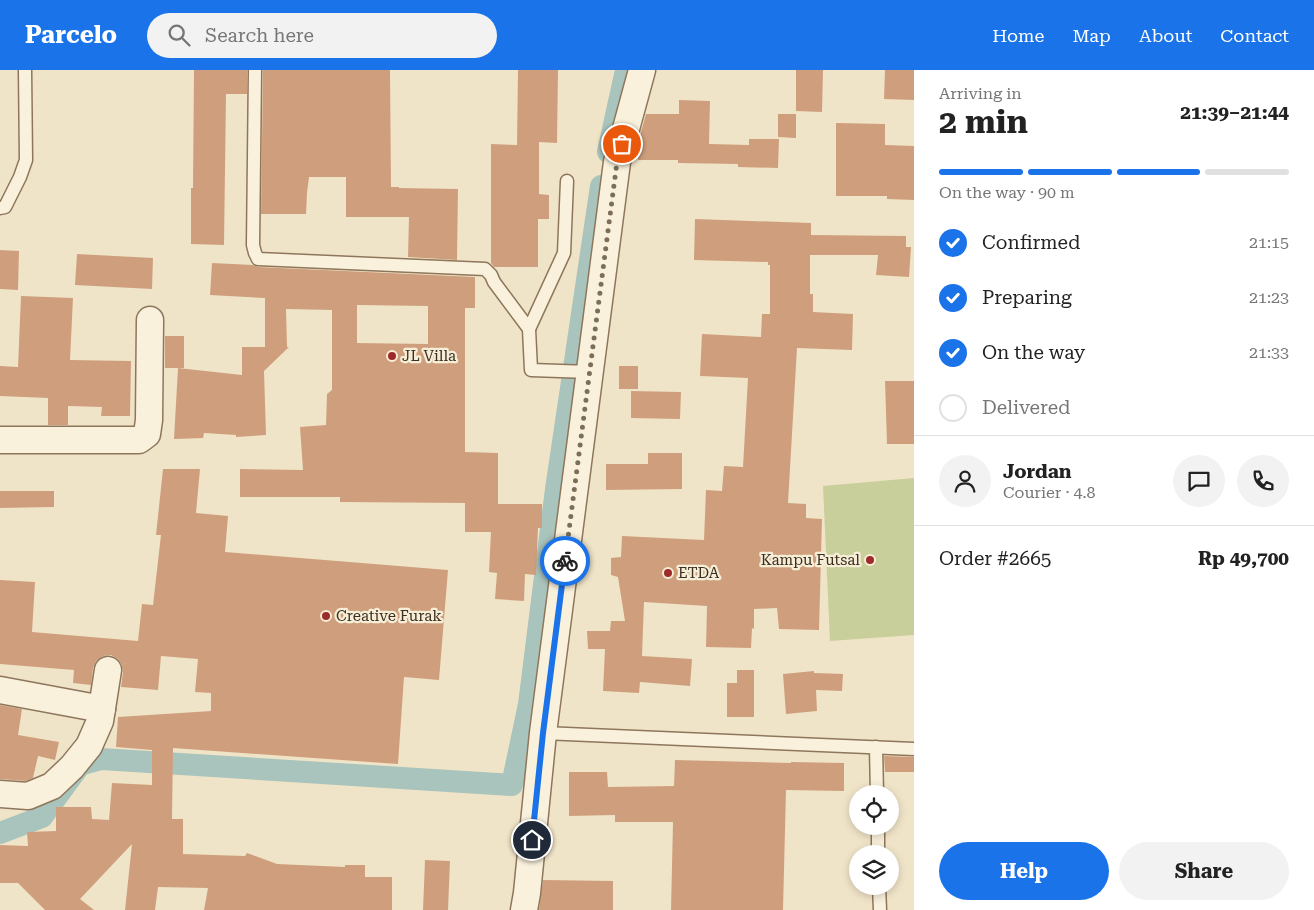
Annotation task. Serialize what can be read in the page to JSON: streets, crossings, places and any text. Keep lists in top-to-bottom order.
{
  "places": [
    "JL Villa",
    "Kampu Futsal",
    "ETDA",
    "Creative Furak"
  ],
  "page": {
    "header": "Parcelo",
    "search": "Search here",
    "nav": [
      "Home",
      "Map",
      "About",
      "Contact"
    ],
    "heading": ["2 min", "Arriving in", "21:39–21:44"],
    "panel": [
      "Jordan",
      "Courier · 4.8",
      "Order #2665",
      "Rp 49,700"
    ],
    "bar": "On the way · 90 m",
    "list": [
      ["Confirmed", "21:15"],
      ["Preparing", "21:23"],
      ["On the way", "21:33"],
      "Delivered"
    ],
    "buttons": ["Help", "Share"]
  }
}
